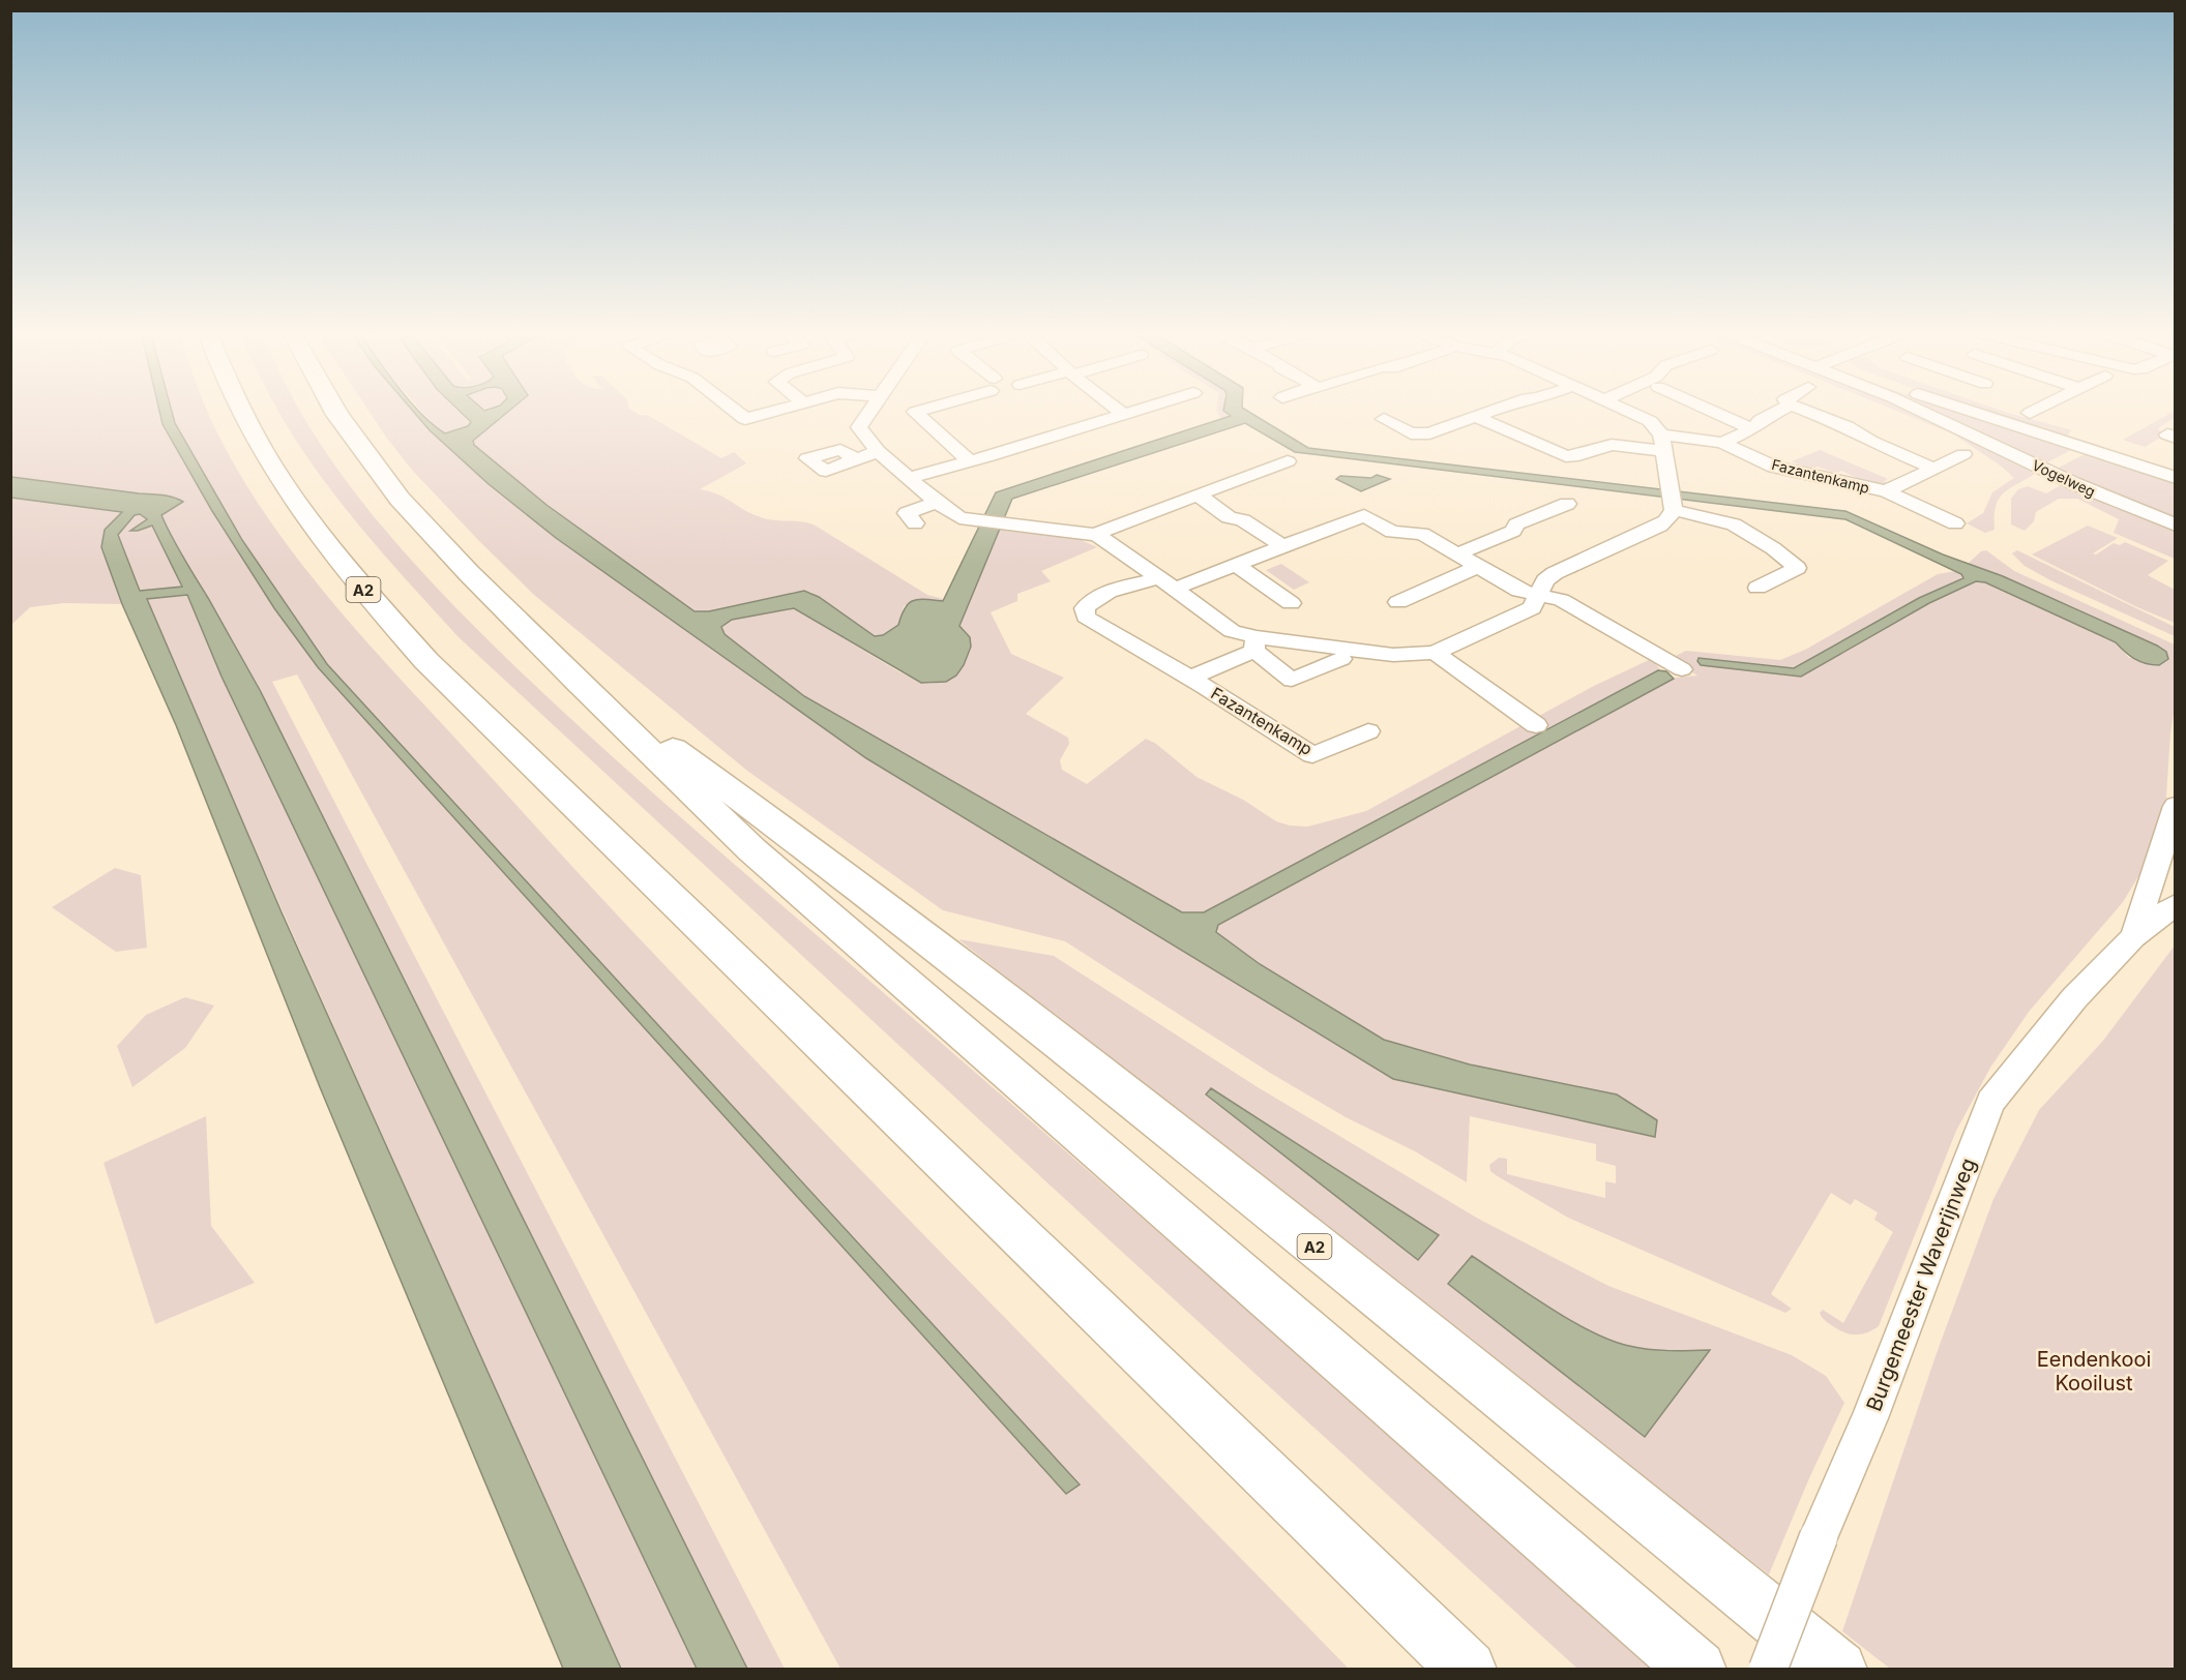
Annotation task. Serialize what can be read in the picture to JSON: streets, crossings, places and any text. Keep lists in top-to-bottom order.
{
  "streets": {
    "highway": ["A2"],
    "street": ["Fazantenkamp", "Vogelweg", "Burgemeester Waverijnweg"]
  },
  "parks": ["Eendenkooi Kooilust"]
}
